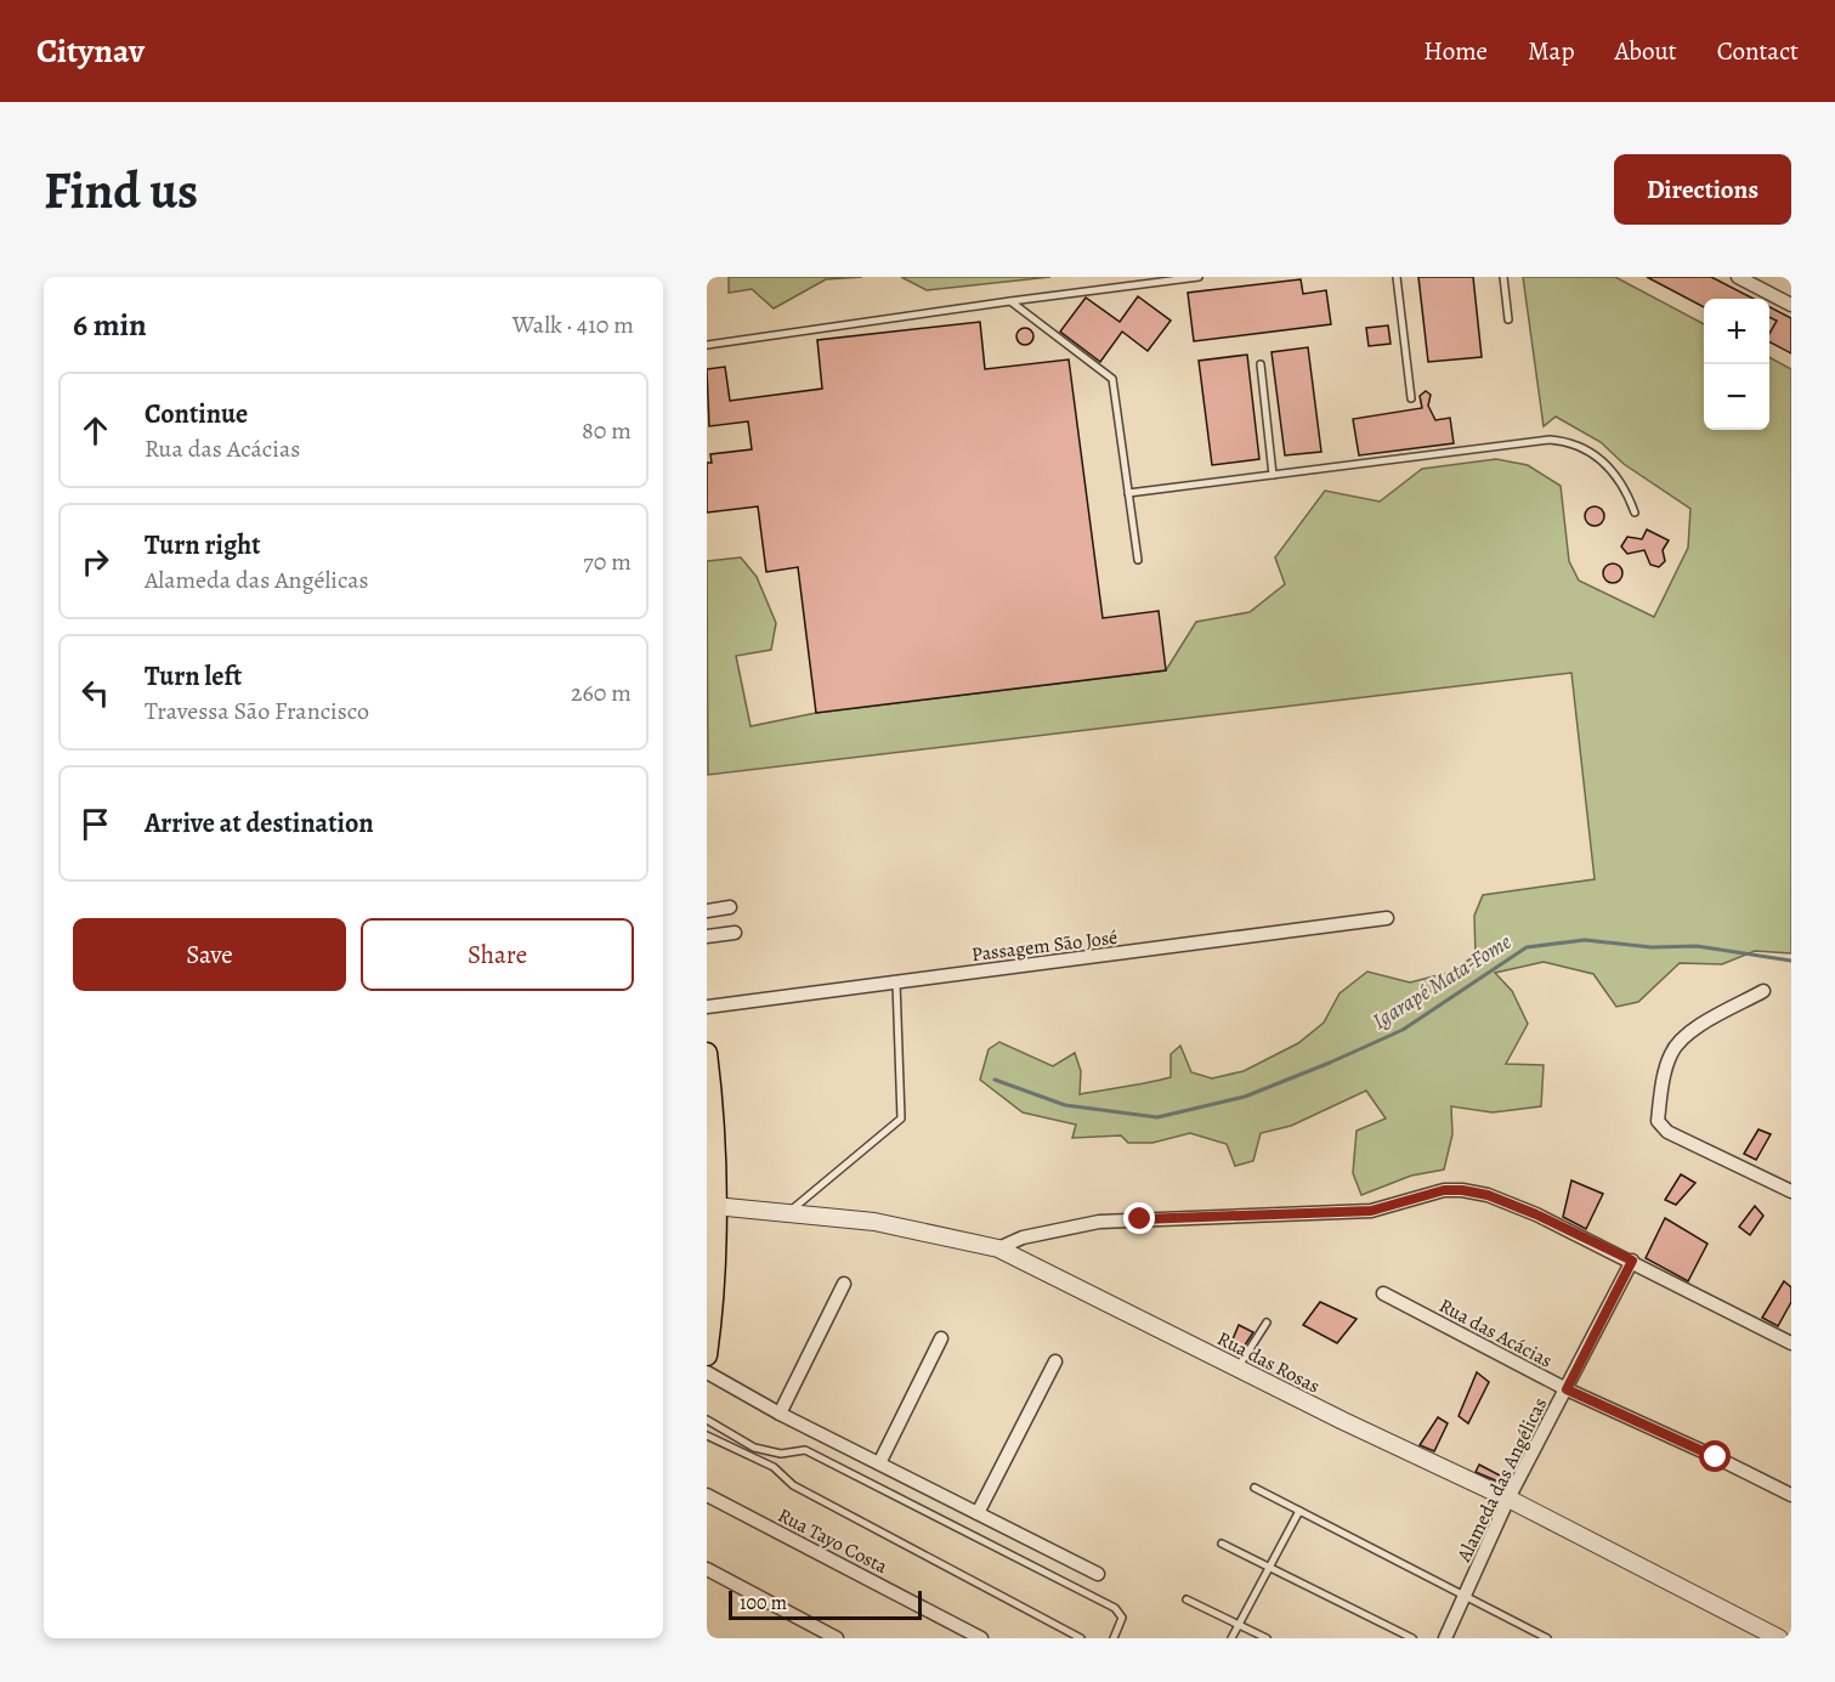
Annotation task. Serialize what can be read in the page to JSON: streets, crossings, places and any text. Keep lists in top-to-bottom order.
{
  "streets": {
    "street": [
      "Passagem São José",
      "Rua das Acácias",
      "Rua das Rosas",
      "Alameda das Angélicas",
      "Rua Tayo Costa"
    ]
  },
  "crossings": [
    ["Rua das Acácias", "Alameda das Angélicas"],
    ["Rua das Rosas", "Alameda das Angélicas"]
  ],
  "water": ["Igarapé Mata-Fome"],
  "scale_bar": "100 m",
  "page": {
    "header": "Citynav",
    "nav": [
      "Home",
      "Map",
      "About",
      "Contact"
    ],
    "buttons": [
      "Directions",
      ["Save", "Share"]
    ],
    "title": "Find us",
    "heading": ["6 min", "Walk · 410 m"],
    "map_buttons": ["+", "−"],
    "list": [
      ["Continue", "Rua das Acácias", "80 m"],
      ["Turn right", "Alameda das Angélicas", "70 m"],
      ["Turn left", "Travessa São Francisco", "260 m"],
      "Arrive at destination"
    ],
    "scale": "100 m"
  }
}
